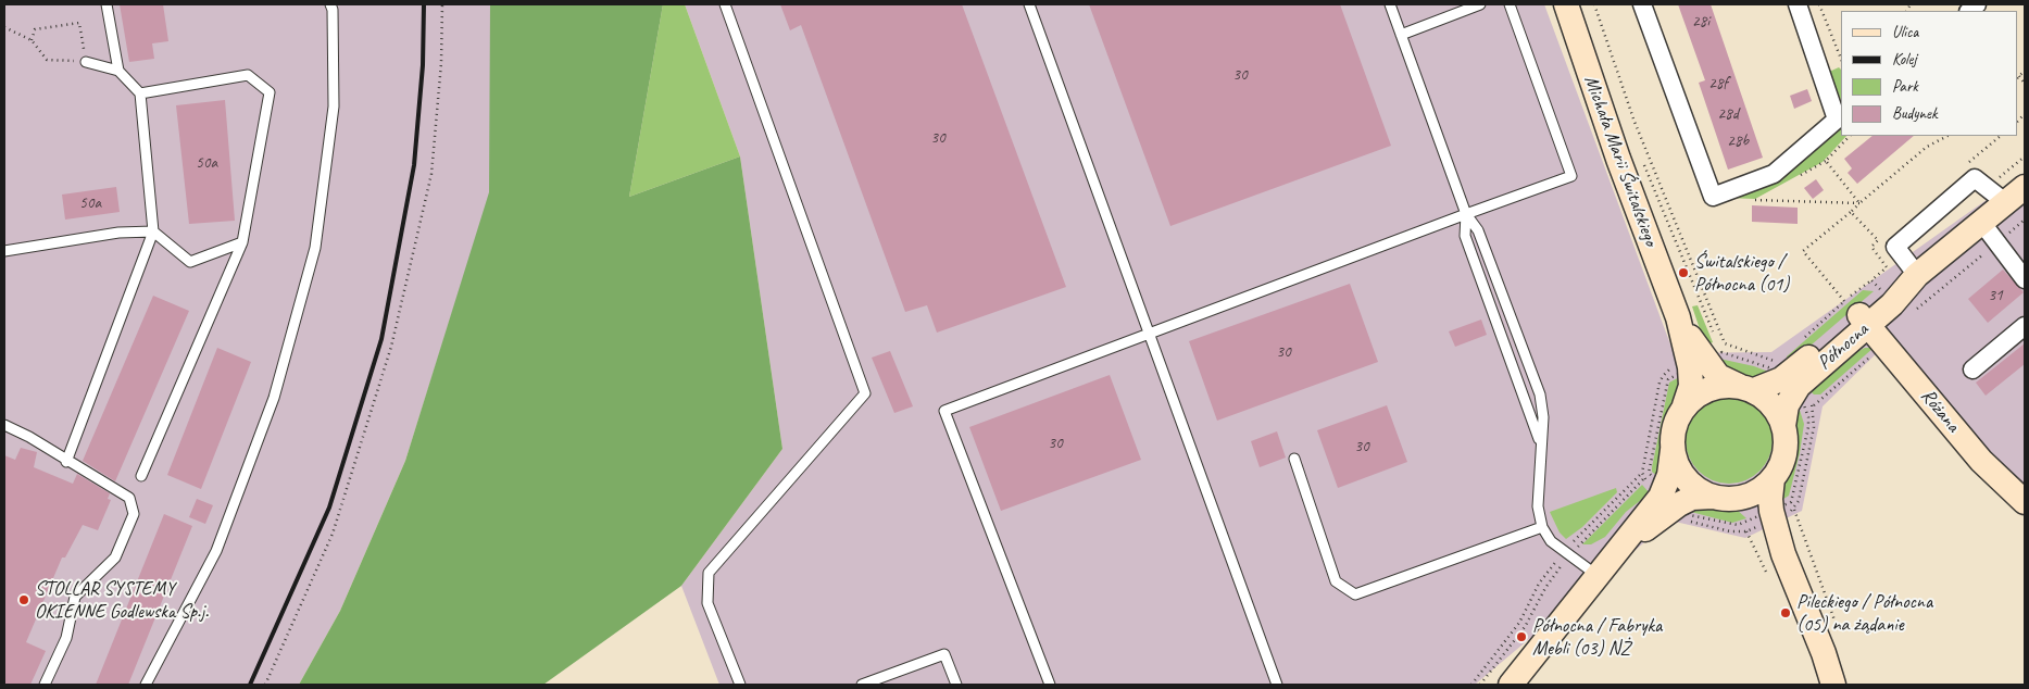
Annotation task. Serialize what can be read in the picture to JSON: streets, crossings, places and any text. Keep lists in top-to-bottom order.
{
  "streets": {
    "main road": ["Michała Marii Świtalskiego", "Północna", "Różana"]
  },
  "crossings": [
    ["Michała Marii Świtalskiego", "Północna"],
    ["Północna", "Różana"]
  ],
  "places": [
    "Świtalskiego / Północna (01)",
    "STOLLAR SYSTEMY OKIENNE Godlewska Sp.j.",
    "Pileckiego / Północna (05) na żądanie",
    "Północna / Fabryka Mebli (03) NŻ"
  ],
  "house_numbers": [
    "28i",
    "30",
    "28f",
    "28d",
    "30",
    "28b",
    "50a",
    "50a",
    "31",
    "30",
    "30",
    "30"
  ],
  "legend": [
    "Ulica",
    "Kolej",
    "Park",
    "Budynek"
  ]
}
